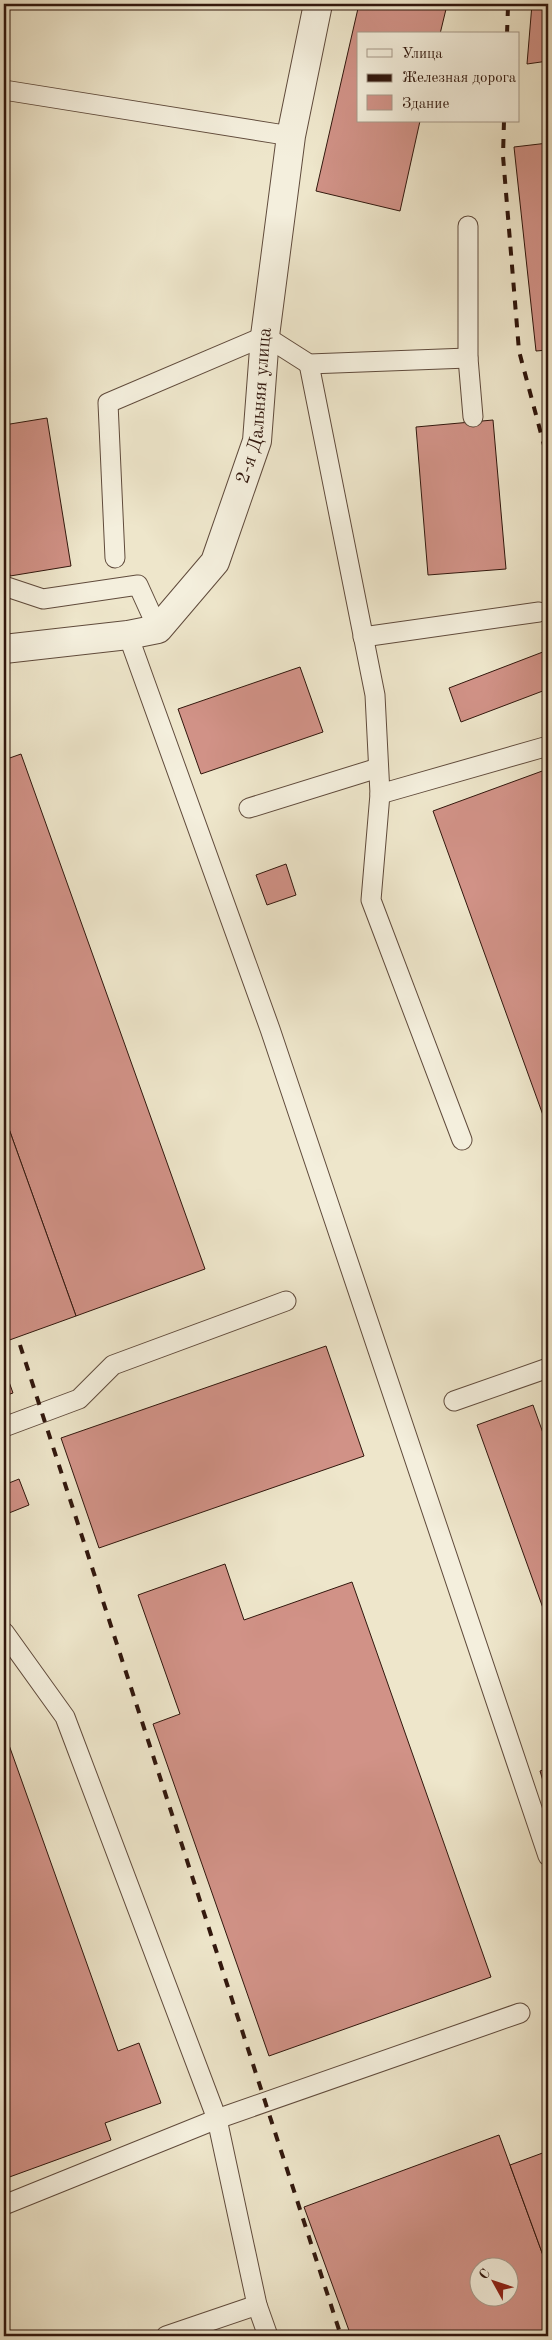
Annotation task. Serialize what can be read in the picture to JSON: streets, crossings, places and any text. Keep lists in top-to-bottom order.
{
  "streets": {
    "street": ["2-я Дальняя улица"]
  },
  "legend": ["Улица", "Железная дорога", "Здание"],
  "north": "top left"
}
